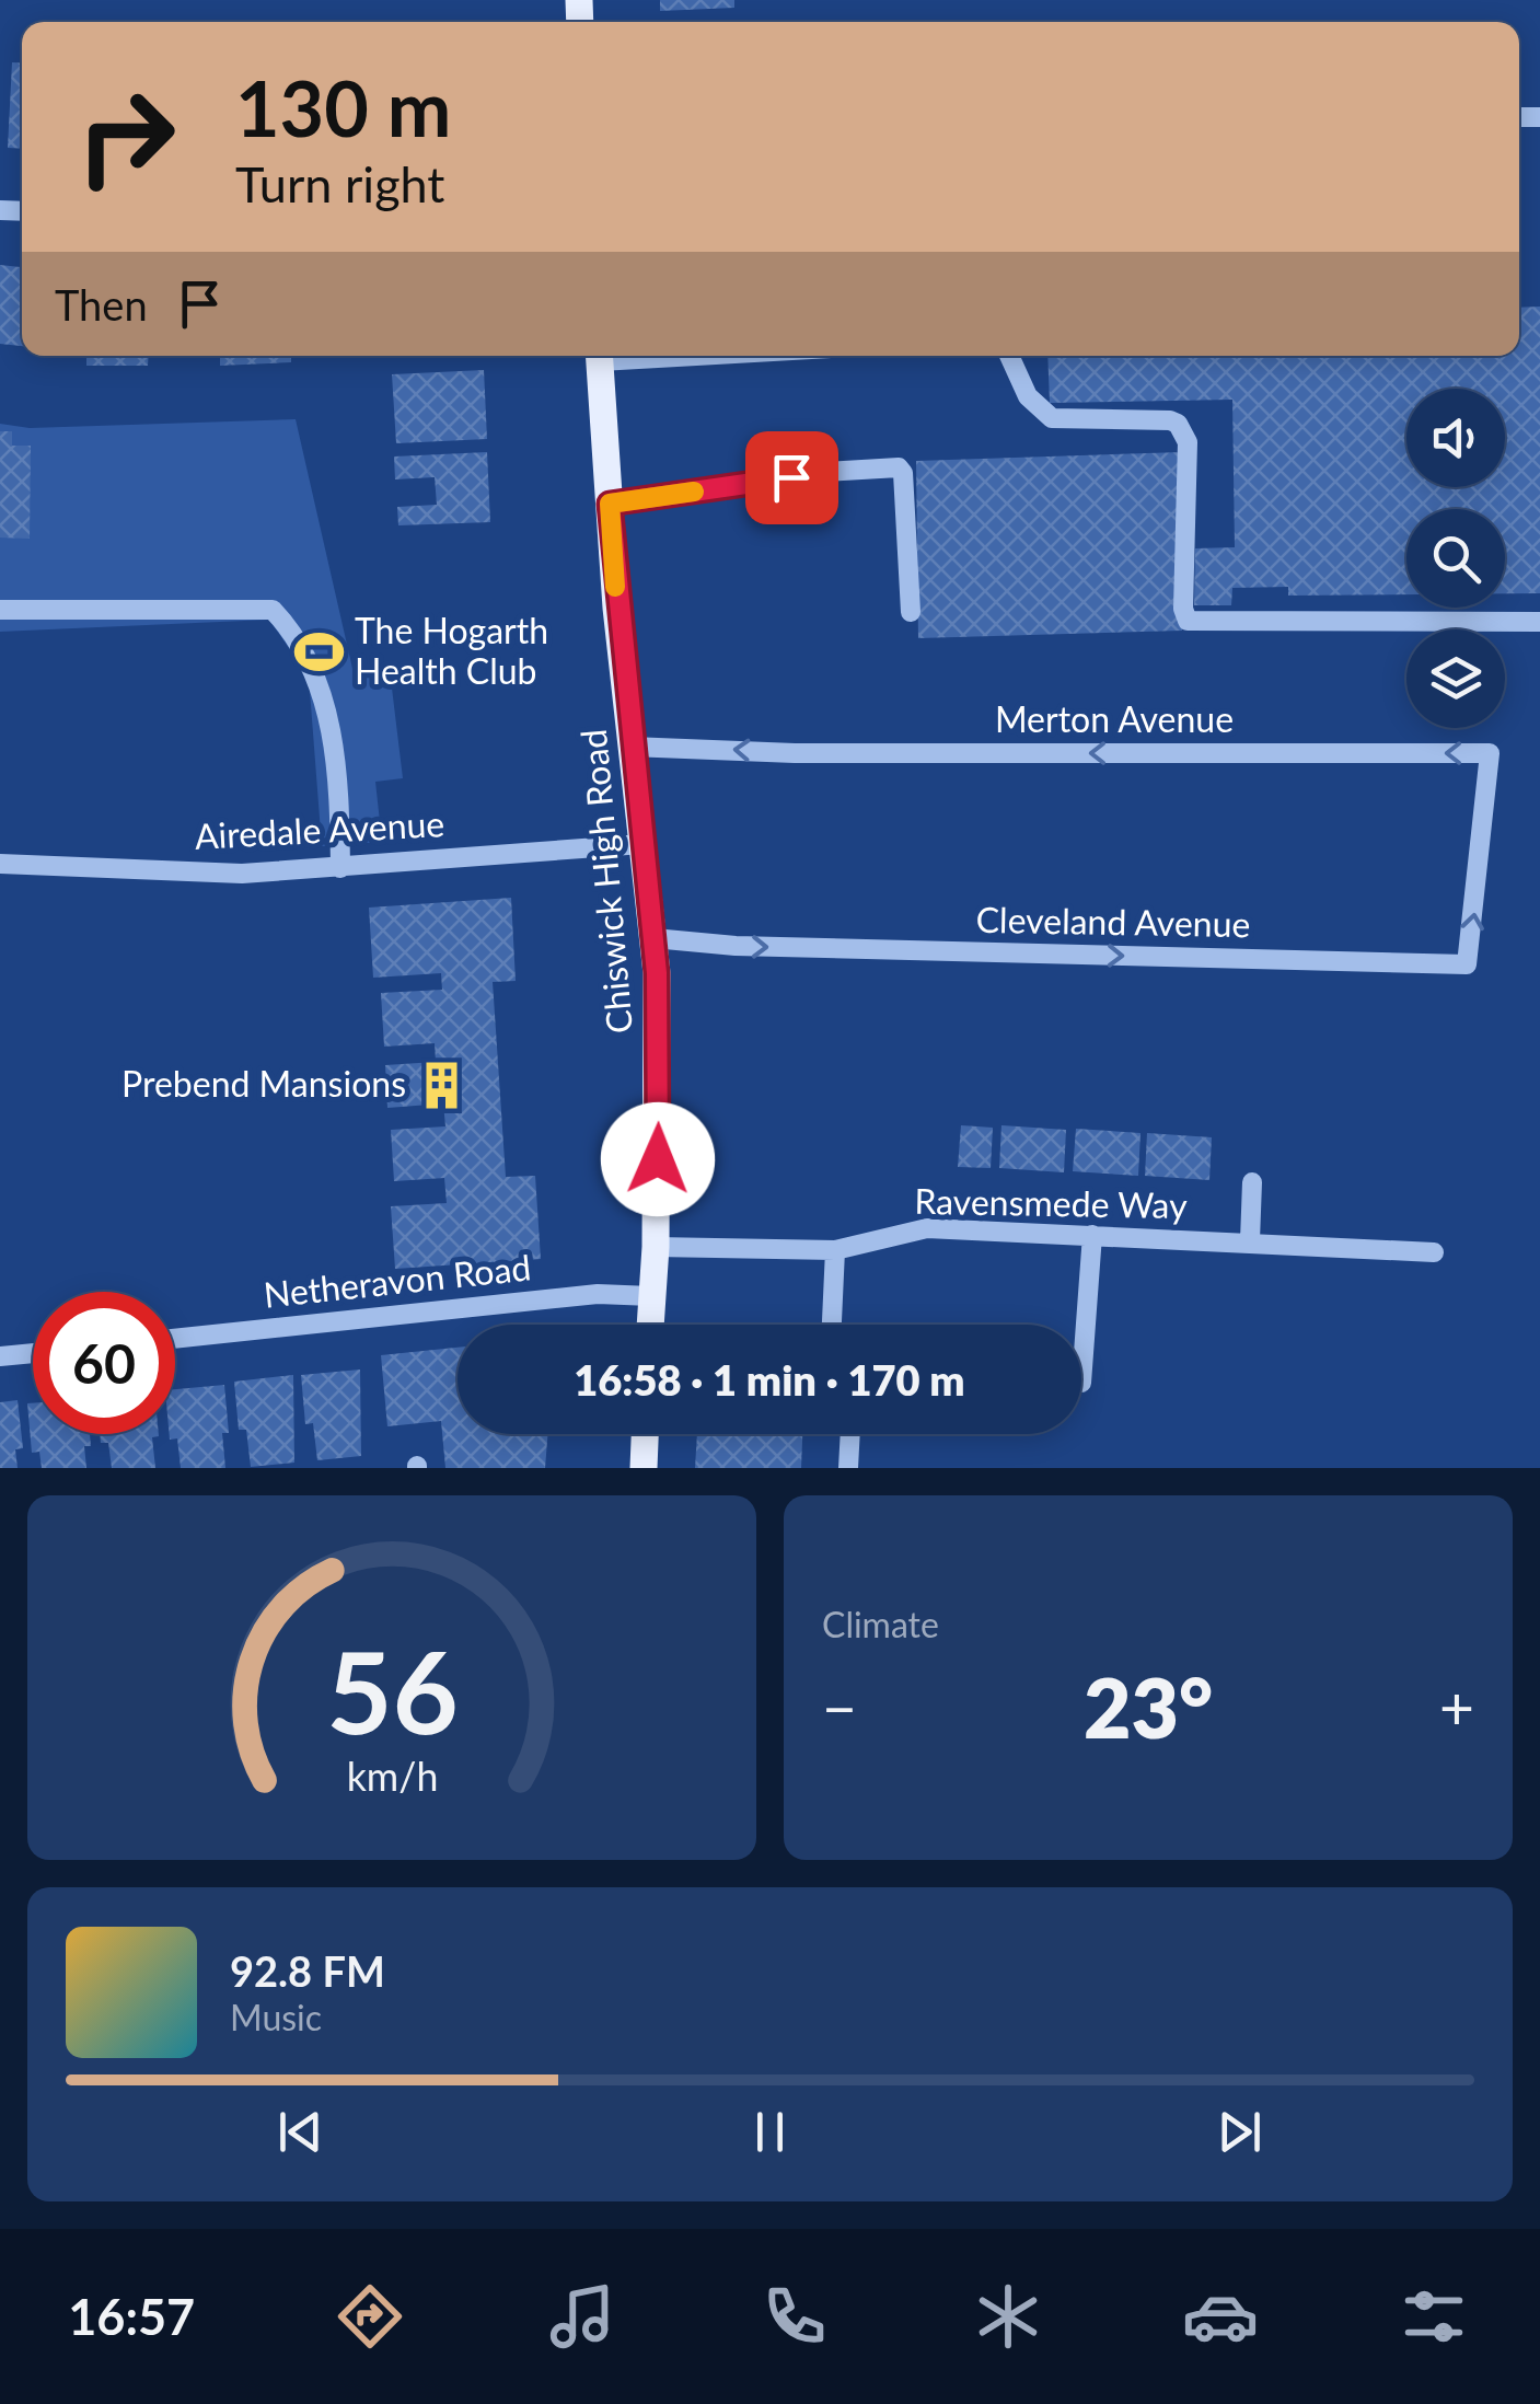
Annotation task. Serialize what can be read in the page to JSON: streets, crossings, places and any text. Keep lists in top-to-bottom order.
{
  "streets": {
    "main road": ["Chiswick High Road"],
    "street": [
      "Merton Avenue",
      "Airedale Avenue",
      "Cleveland Avenue",
      "Ravensmede Way",
      "Netheravon Road"
    ]
  },
  "crossings": [
    ["Merton Avenue", "Chiswick High Road"],
    ["Merton Avenue", "Cleveland Avenue"],
    ["Airedale Avenue", "Chiswick High Road"],
    ["Chiswick High Road", "Cleveland Avenue"],
    ["Chiswick High Road", "Ravensmede Way"],
    ["Chiswick High Road", "Netheravon Road"]
  ],
  "one_way": ["Merton Avenue", "Cleveland Avenue"],
  "places": {
    "sports": ["The Hogarth Health Club"],
    "building": ["Prebend Mansions"]
  },
  "page": {
    "turn": ["130 m", "Turn right"],
    "then": "Then",
    "limit": "60",
    "trip": "16:58 · 1 min · 170 m",
    "tile": "Climate",
    "heat": ["−", "23°", "+"],
    "song": ["92.8 FM", "Music"],
    "tabs": "16:57",
    "gauge": ["56", "km/h"]
  }
}
